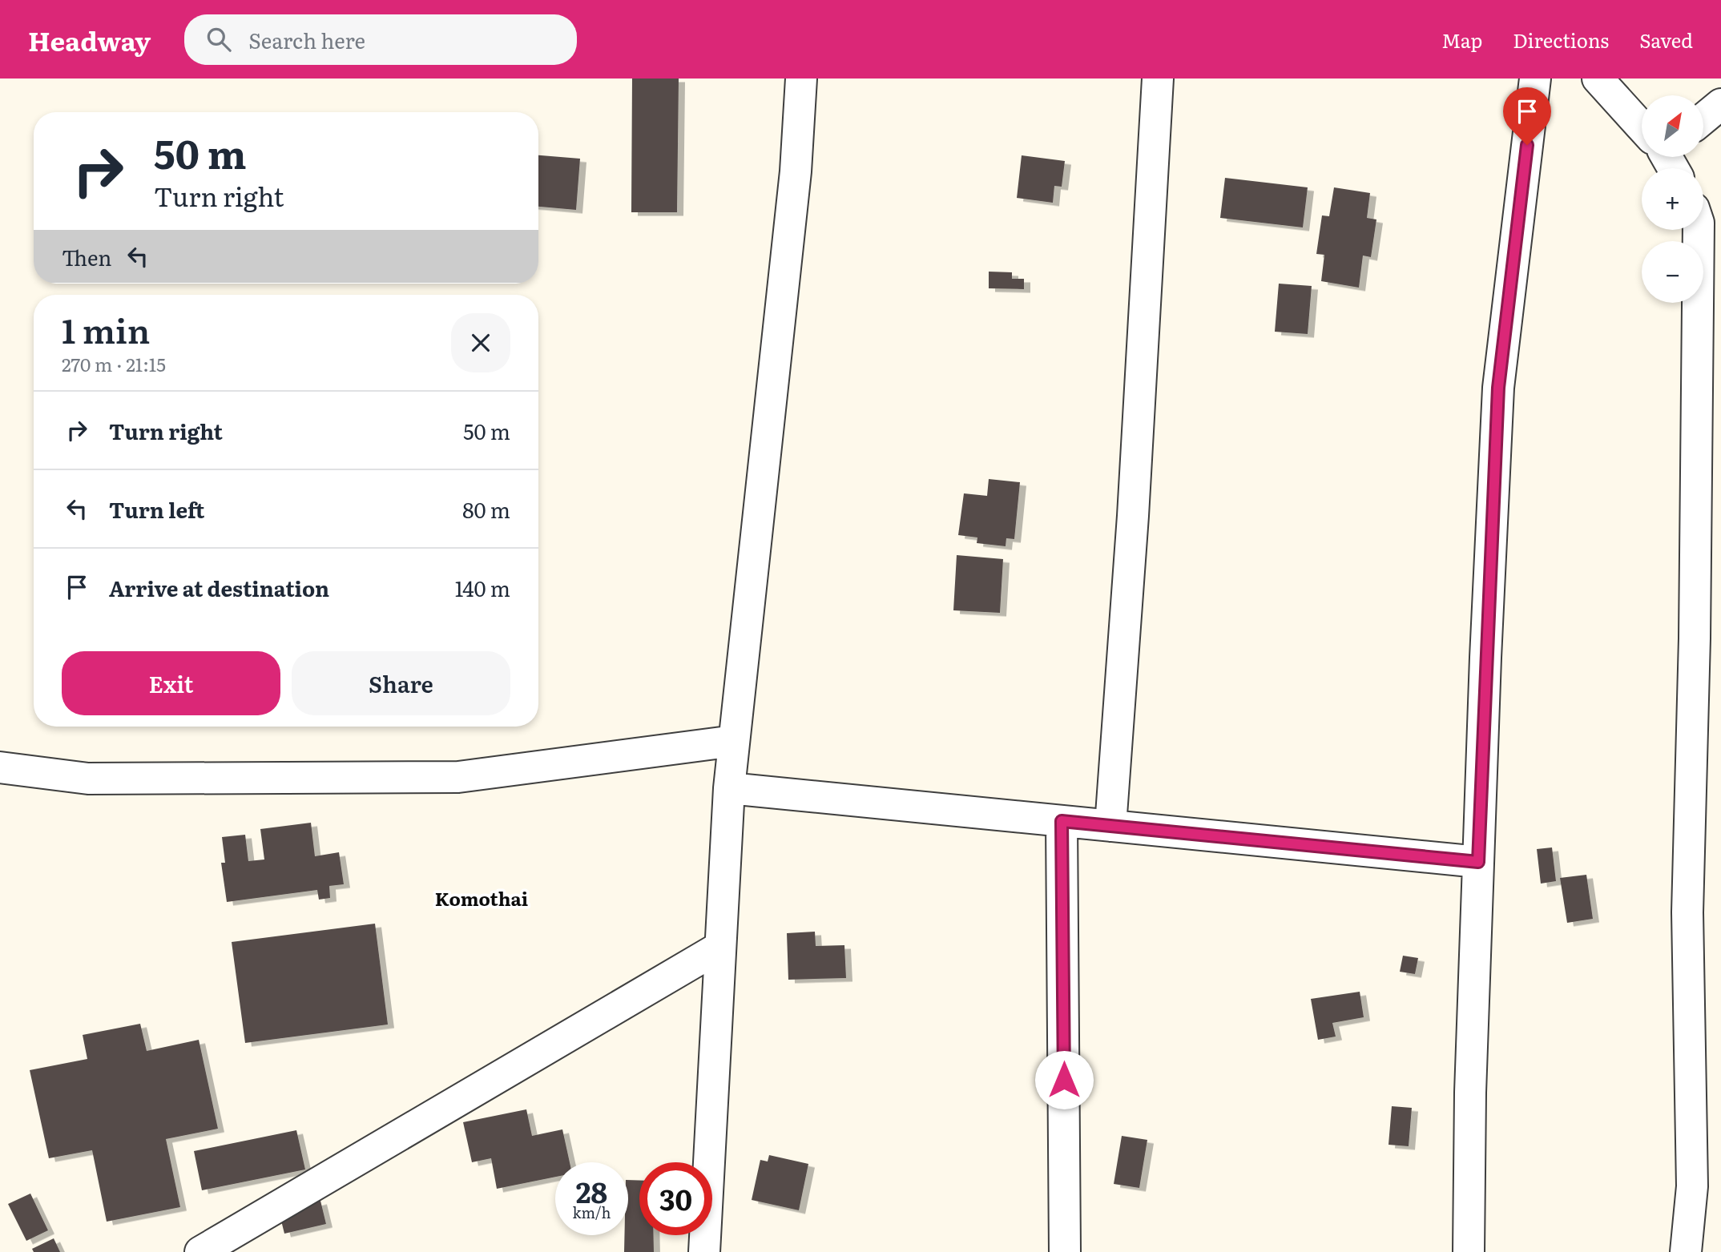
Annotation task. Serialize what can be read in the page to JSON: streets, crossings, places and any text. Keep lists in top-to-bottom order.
{
  "districts": ["Komothai"],
  "north": "top right",
  "page": {
    "header": "Headway",
    "search": "Search here",
    "nav": ["Map", "Directions", "Saved"],
    "map_buttons": ["+", "−"],
    "turn": ["50 m", "Turn right"],
    "then": "Then",
    "heading": ["1 min", "270 m · 21:15"],
    "list": [
      {
        "name": "Turn right",
        "value": "50 m"
      },
      {
        "name": "Turn left",
        "value": "80 m"
      },
      {
        "name": "Arrive at destination",
        "value": "140 m"
      }
    ],
    "buttons": ["Exit", "Share"],
    "speed": "28 km/h",
    "limit": "30"
  }
}
